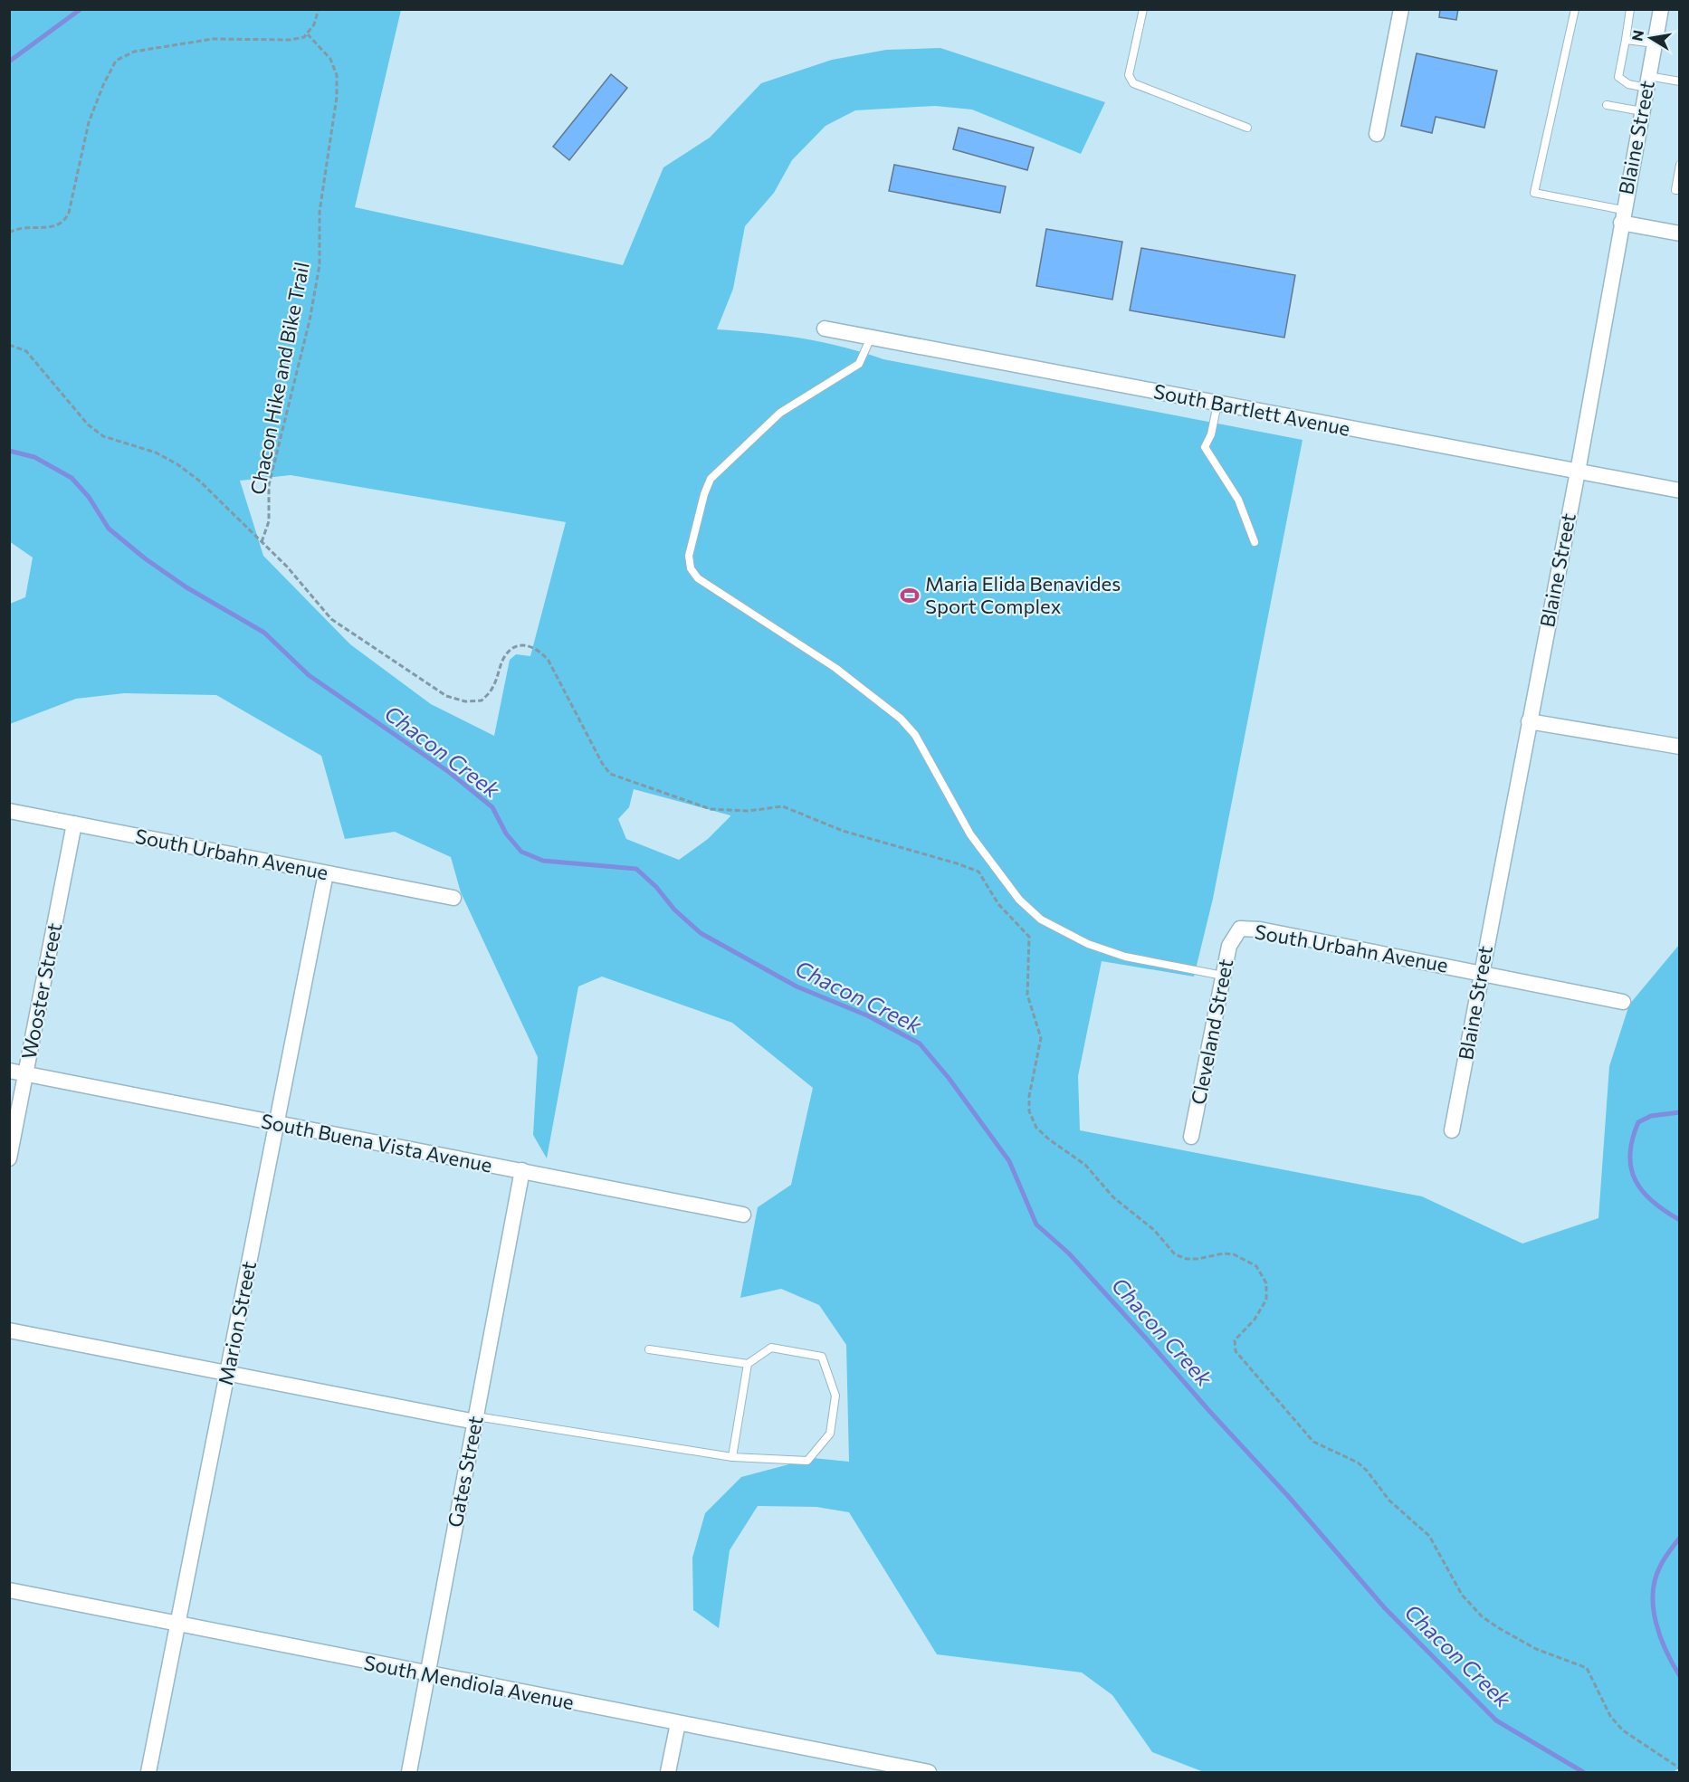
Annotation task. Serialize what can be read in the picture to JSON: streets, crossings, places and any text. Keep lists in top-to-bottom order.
{
  "streets": {
    "street": [
      "Blaine Street",
      "South Bartlett Avenue",
      "South Urbahn Avenue",
      "Wooster Street",
      "Cleveland Street",
      "South Buena Vista Avenue",
      "Marion Street",
      "Gates Street",
      "South Mendiola Avenue"
    ],
    "path": ["Chacon Hike and Bike Trail"]
  },
  "crossings": [
    ["Blaine Street", "South Bartlett Avenue"],
    ["Blaine Street", "South Urbahn Avenue"],
    ["South Urbahn Avenue", "Wooster Street"],
    ["South Urbahn Avenue", "Cleveland Street"],
    ["South Urbahn Avenue", "Marion Street"],
    ["Wooster Street", "South Buena Vista Avenue"],
    ["South Buena Vista Avenue", "Marion Street"],
    ["South Buena Vista Avenue", "Gates Street"],
    ["Marion Street", "South Mendiola Avenue"],
    ["Gates Street", "South Mendiola Avenue"]
  ],
  "water": ["Chacon Creek"],
  "places": {
    "sports": ["Maria Elida Benavides Sport Complex"]
  },
  "north": "left"
}
